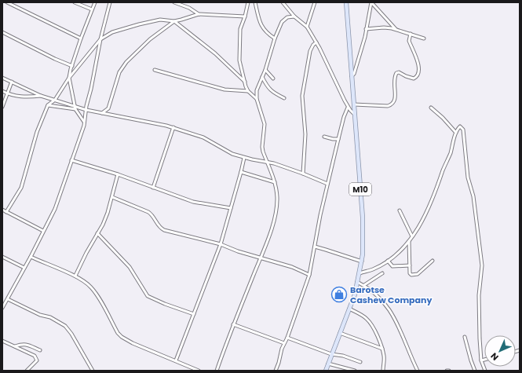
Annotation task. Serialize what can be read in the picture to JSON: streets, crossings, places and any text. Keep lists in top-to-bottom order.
{
  "streets": {
    "main road": ["M10"]
  },
  "places": {
    "shop": ["Barotse Cashew Company"]
  },
  "north": "bottom left"
}
